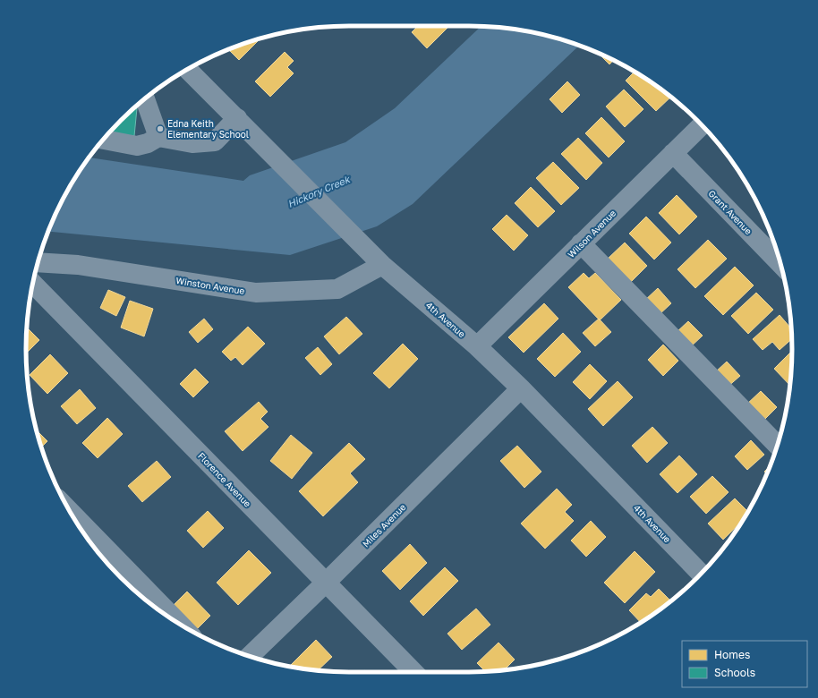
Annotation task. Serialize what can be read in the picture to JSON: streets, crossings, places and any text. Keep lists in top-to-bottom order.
{
  "streets": {
    "street": [
      "Grant Avenue",
      "Wilson Avenue",
      "Winston Avenue",
      "4th Avenue",
      "Florence Avenue",
      "Miles Avenue"
    ]
  },
  "crossings": [
    ["Grant Avenue", "Wilson Avenue"],
    ["Wilson Avenue", "4th Avenue"],
    ["Winston Avenue", "4th Avenue"],
    ["4th Avenue", "Miles Avenue"],
    ["Florence Avenue", "Miles Avenue"]
  ],
  "water": ["Hickory Creek"],
  "places": ["Edna Keith Elementary School"],
  "legend": ["Homes", "Schools"]
}
